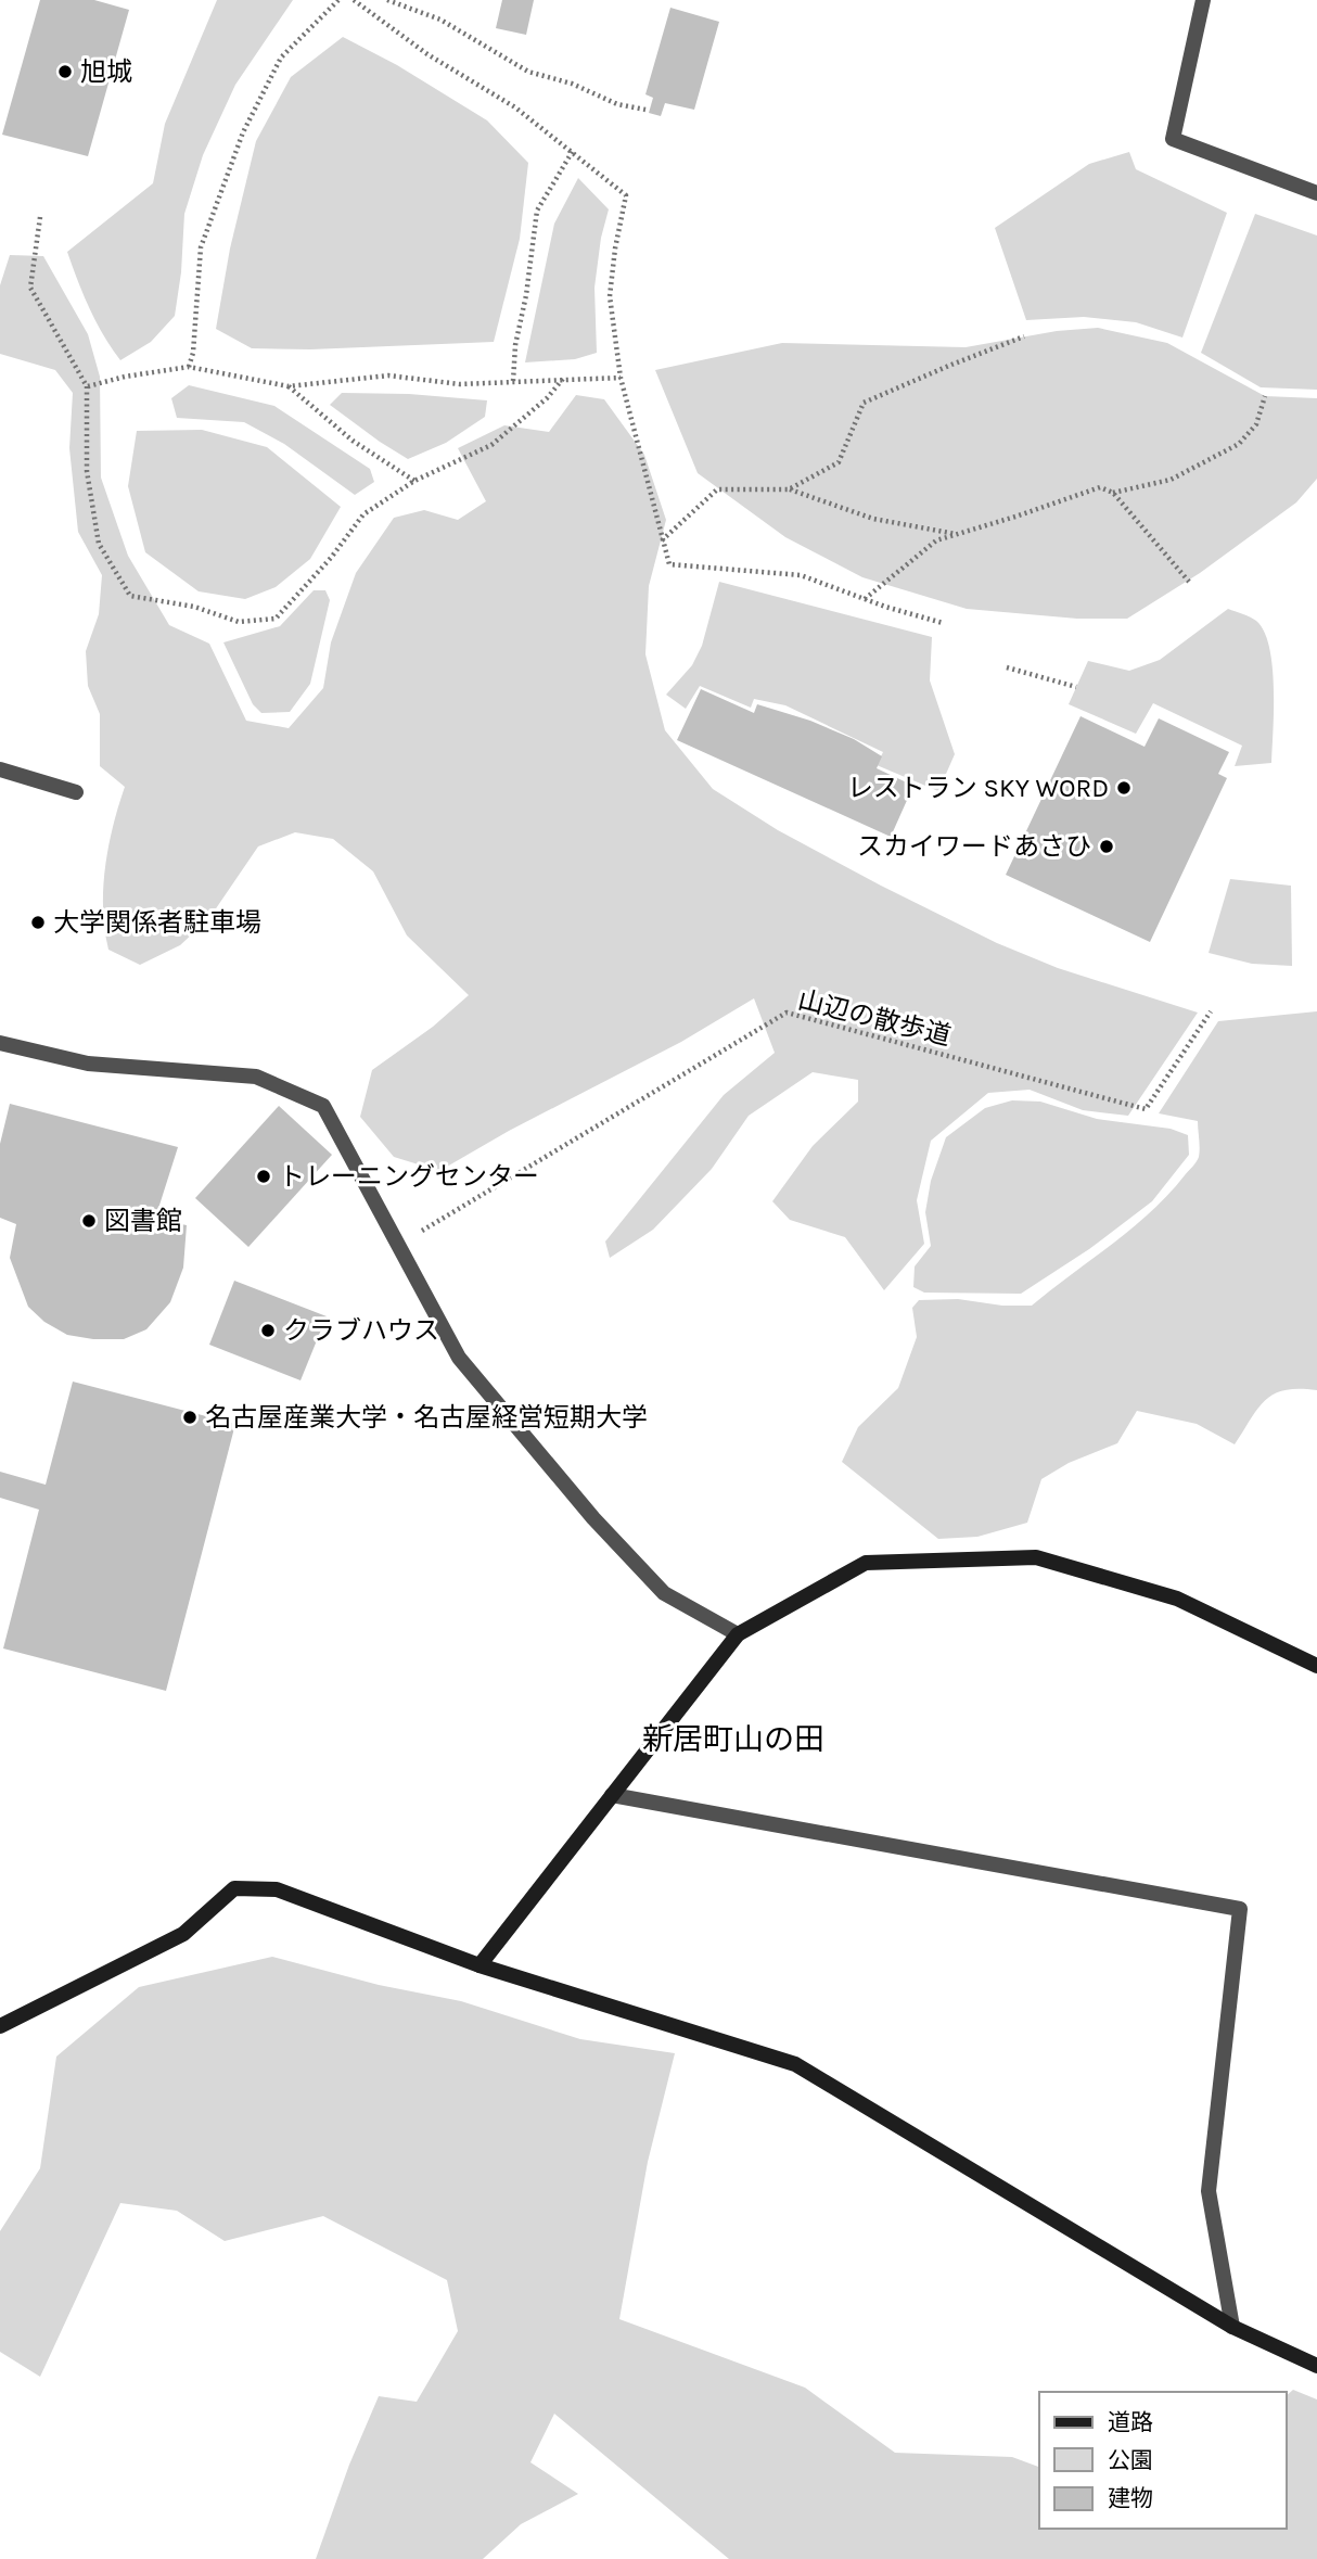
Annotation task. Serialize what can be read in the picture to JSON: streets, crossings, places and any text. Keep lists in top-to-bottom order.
{
  "streets": {
    "path": ["山辺の散歩道"]
  },
  "districts": ["新居町山の田"],
  "places": [
    "旭城",
    "レストラン SKY WORD",
    "スカイワードあさひ",
    "大学関係者駐車場",
    "トレーニングセンター",
    "図書館",
    "クラブハウス",
    "名古屋産業大学・名古屋経営短期大学"
  ],
  "legend": ["道路", "公園", "建物"]
}
